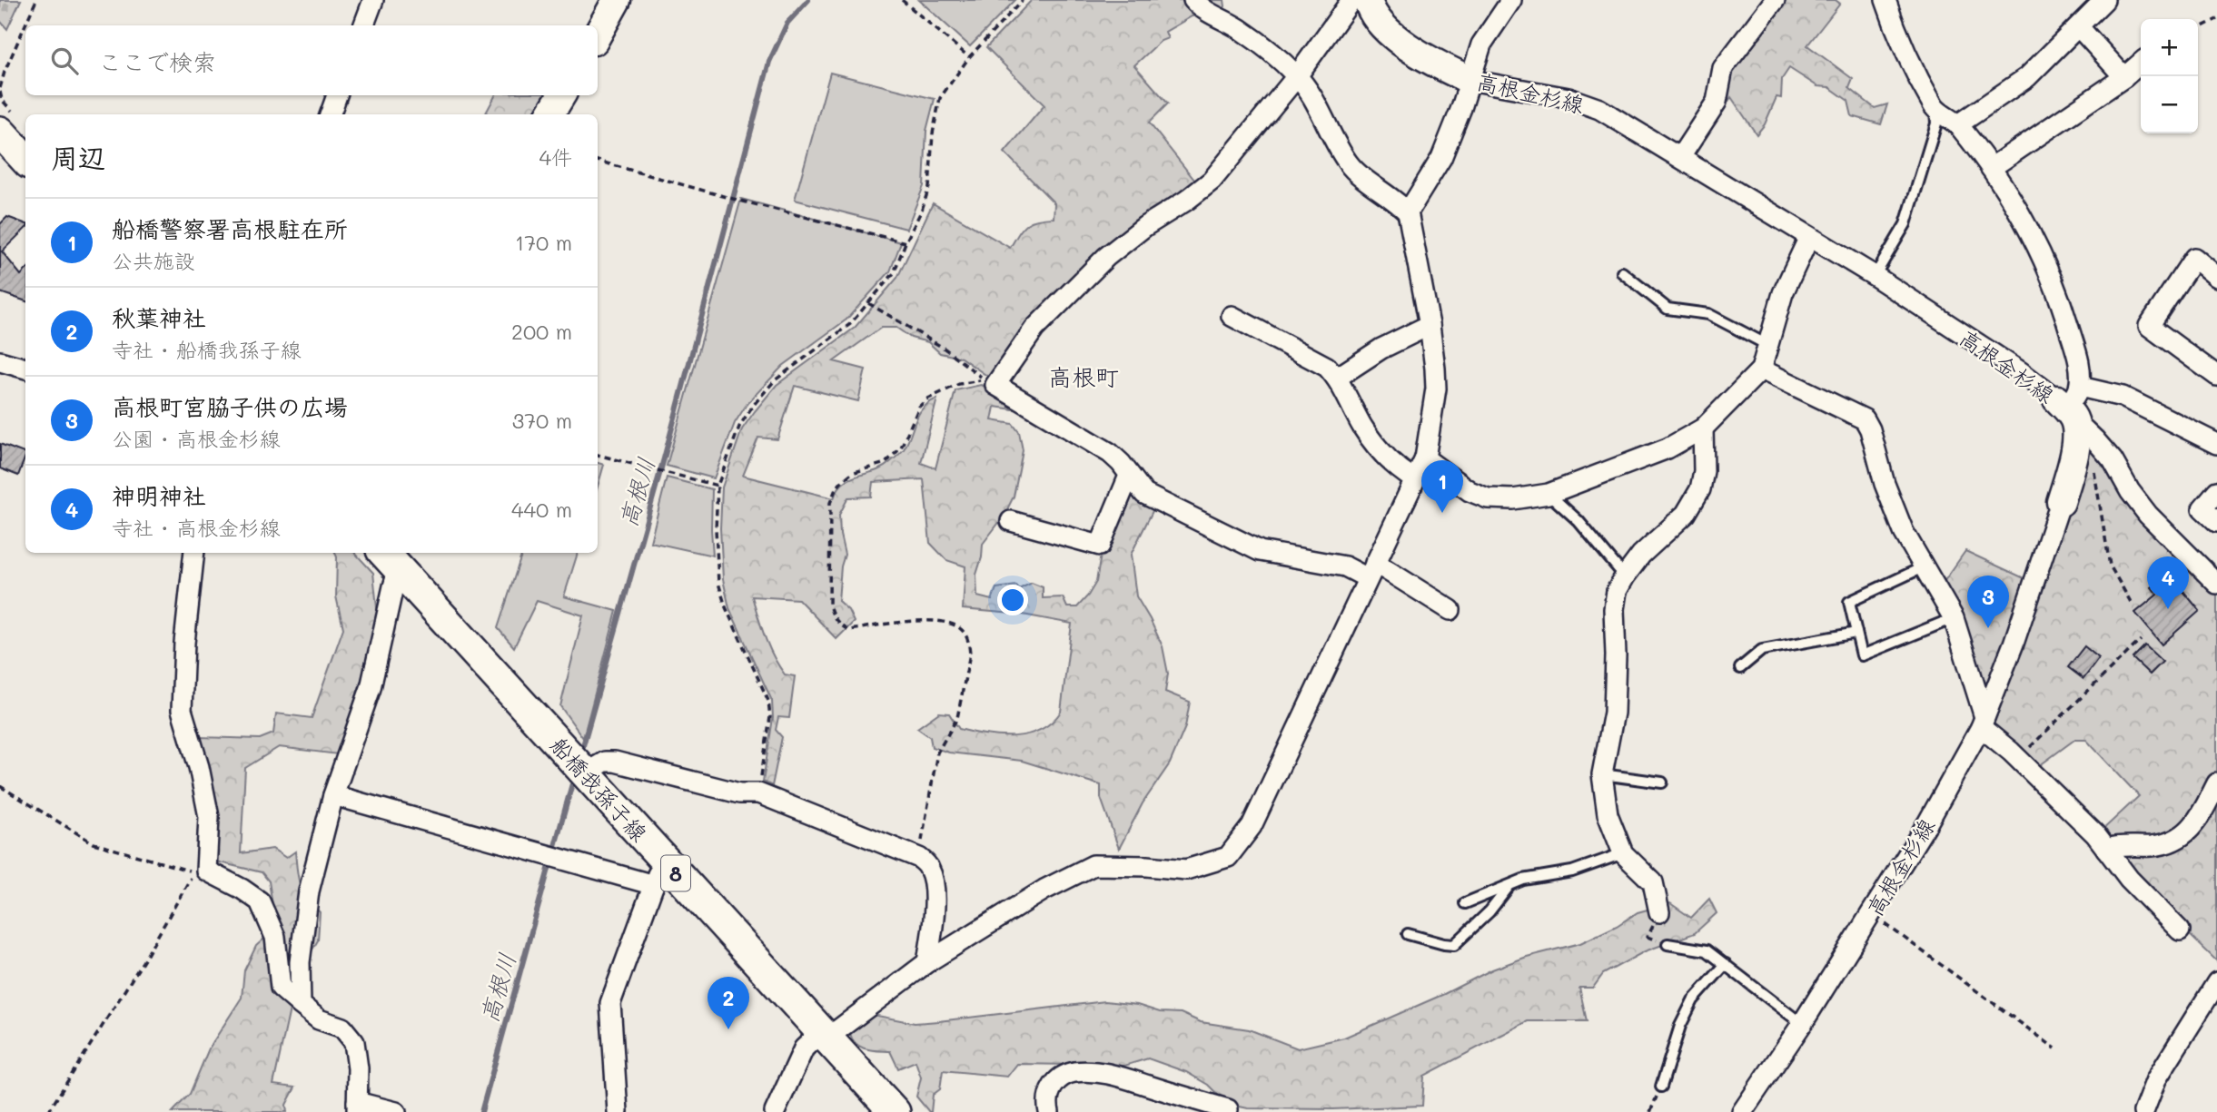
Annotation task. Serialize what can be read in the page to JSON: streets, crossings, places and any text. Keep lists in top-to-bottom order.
{
  "streets": {
    "main road": ["船橋我孫子線", "8"],
    "street": ["高根金杉線"]
  },
  "districts": ["高根町"],
  "water": ["高根川"],
  "page": {
    "map_buttons": ["+", "−"],
    "search": "ここで検索",
    "heading": ["周辺", "4件"],
    "list": [
      {
        "mark": "1",
        "name": "船橋警察署高根駐在所",
        "note": "公共施設",
        "value": "170 m"
      },
      {
        "mark": "2",
        "name": "秋葉神社",
        "note": "寺社 · 船橋我孫子線",
        "value": "200 m"
      },
      {
        "mark": "3",
        "name": "高根町宮脇子供の広場",
        "note": "公園 · 高根金杉線",
        "value": "370 m"
      },
      {
        "mark": "4",
        "name": "神明神社",
        "note": "寺社 · 高根金杉線",
        "value": "440 m"
      }
    ],
    "pins": [
      "1",
      "4",
      "3",
      "2"
    ]
  }
}
